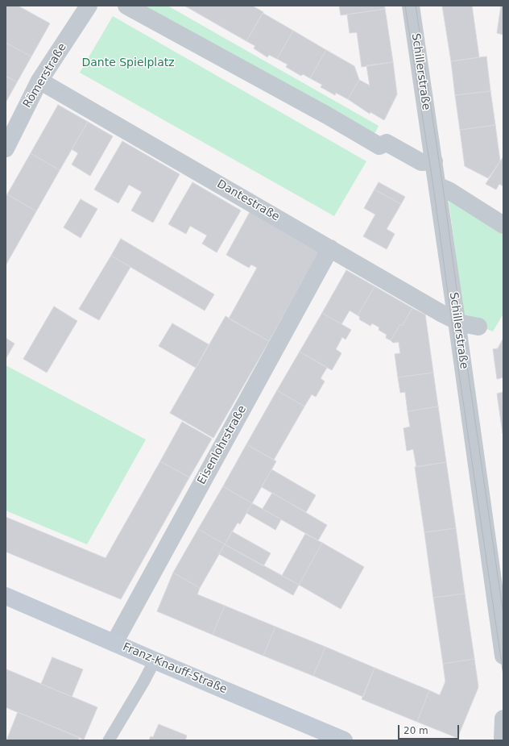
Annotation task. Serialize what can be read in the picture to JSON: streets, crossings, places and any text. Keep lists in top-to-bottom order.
{
  "streets": {
    "main road": ["Franz-Knauff-Straße"],
    "street": [
      "Schillerstraße",
      "Römerstraße",
      "Dantestraße",
      "Eisenlohrstraße"
    ]
  },
  "crossings": [
    ["Schillerstraße", "Dantestraße"],
    ["Römerstraße", "Dantestraße"],
    ["Dantestraße", "Eisenlohrstraße"],
    ["Eisenlohrstraße", "Franz-Knauff-Straße"]
  ],
  "parks": ["Dante Spielplatz"],
  "scale_bar": "20 m"
}
